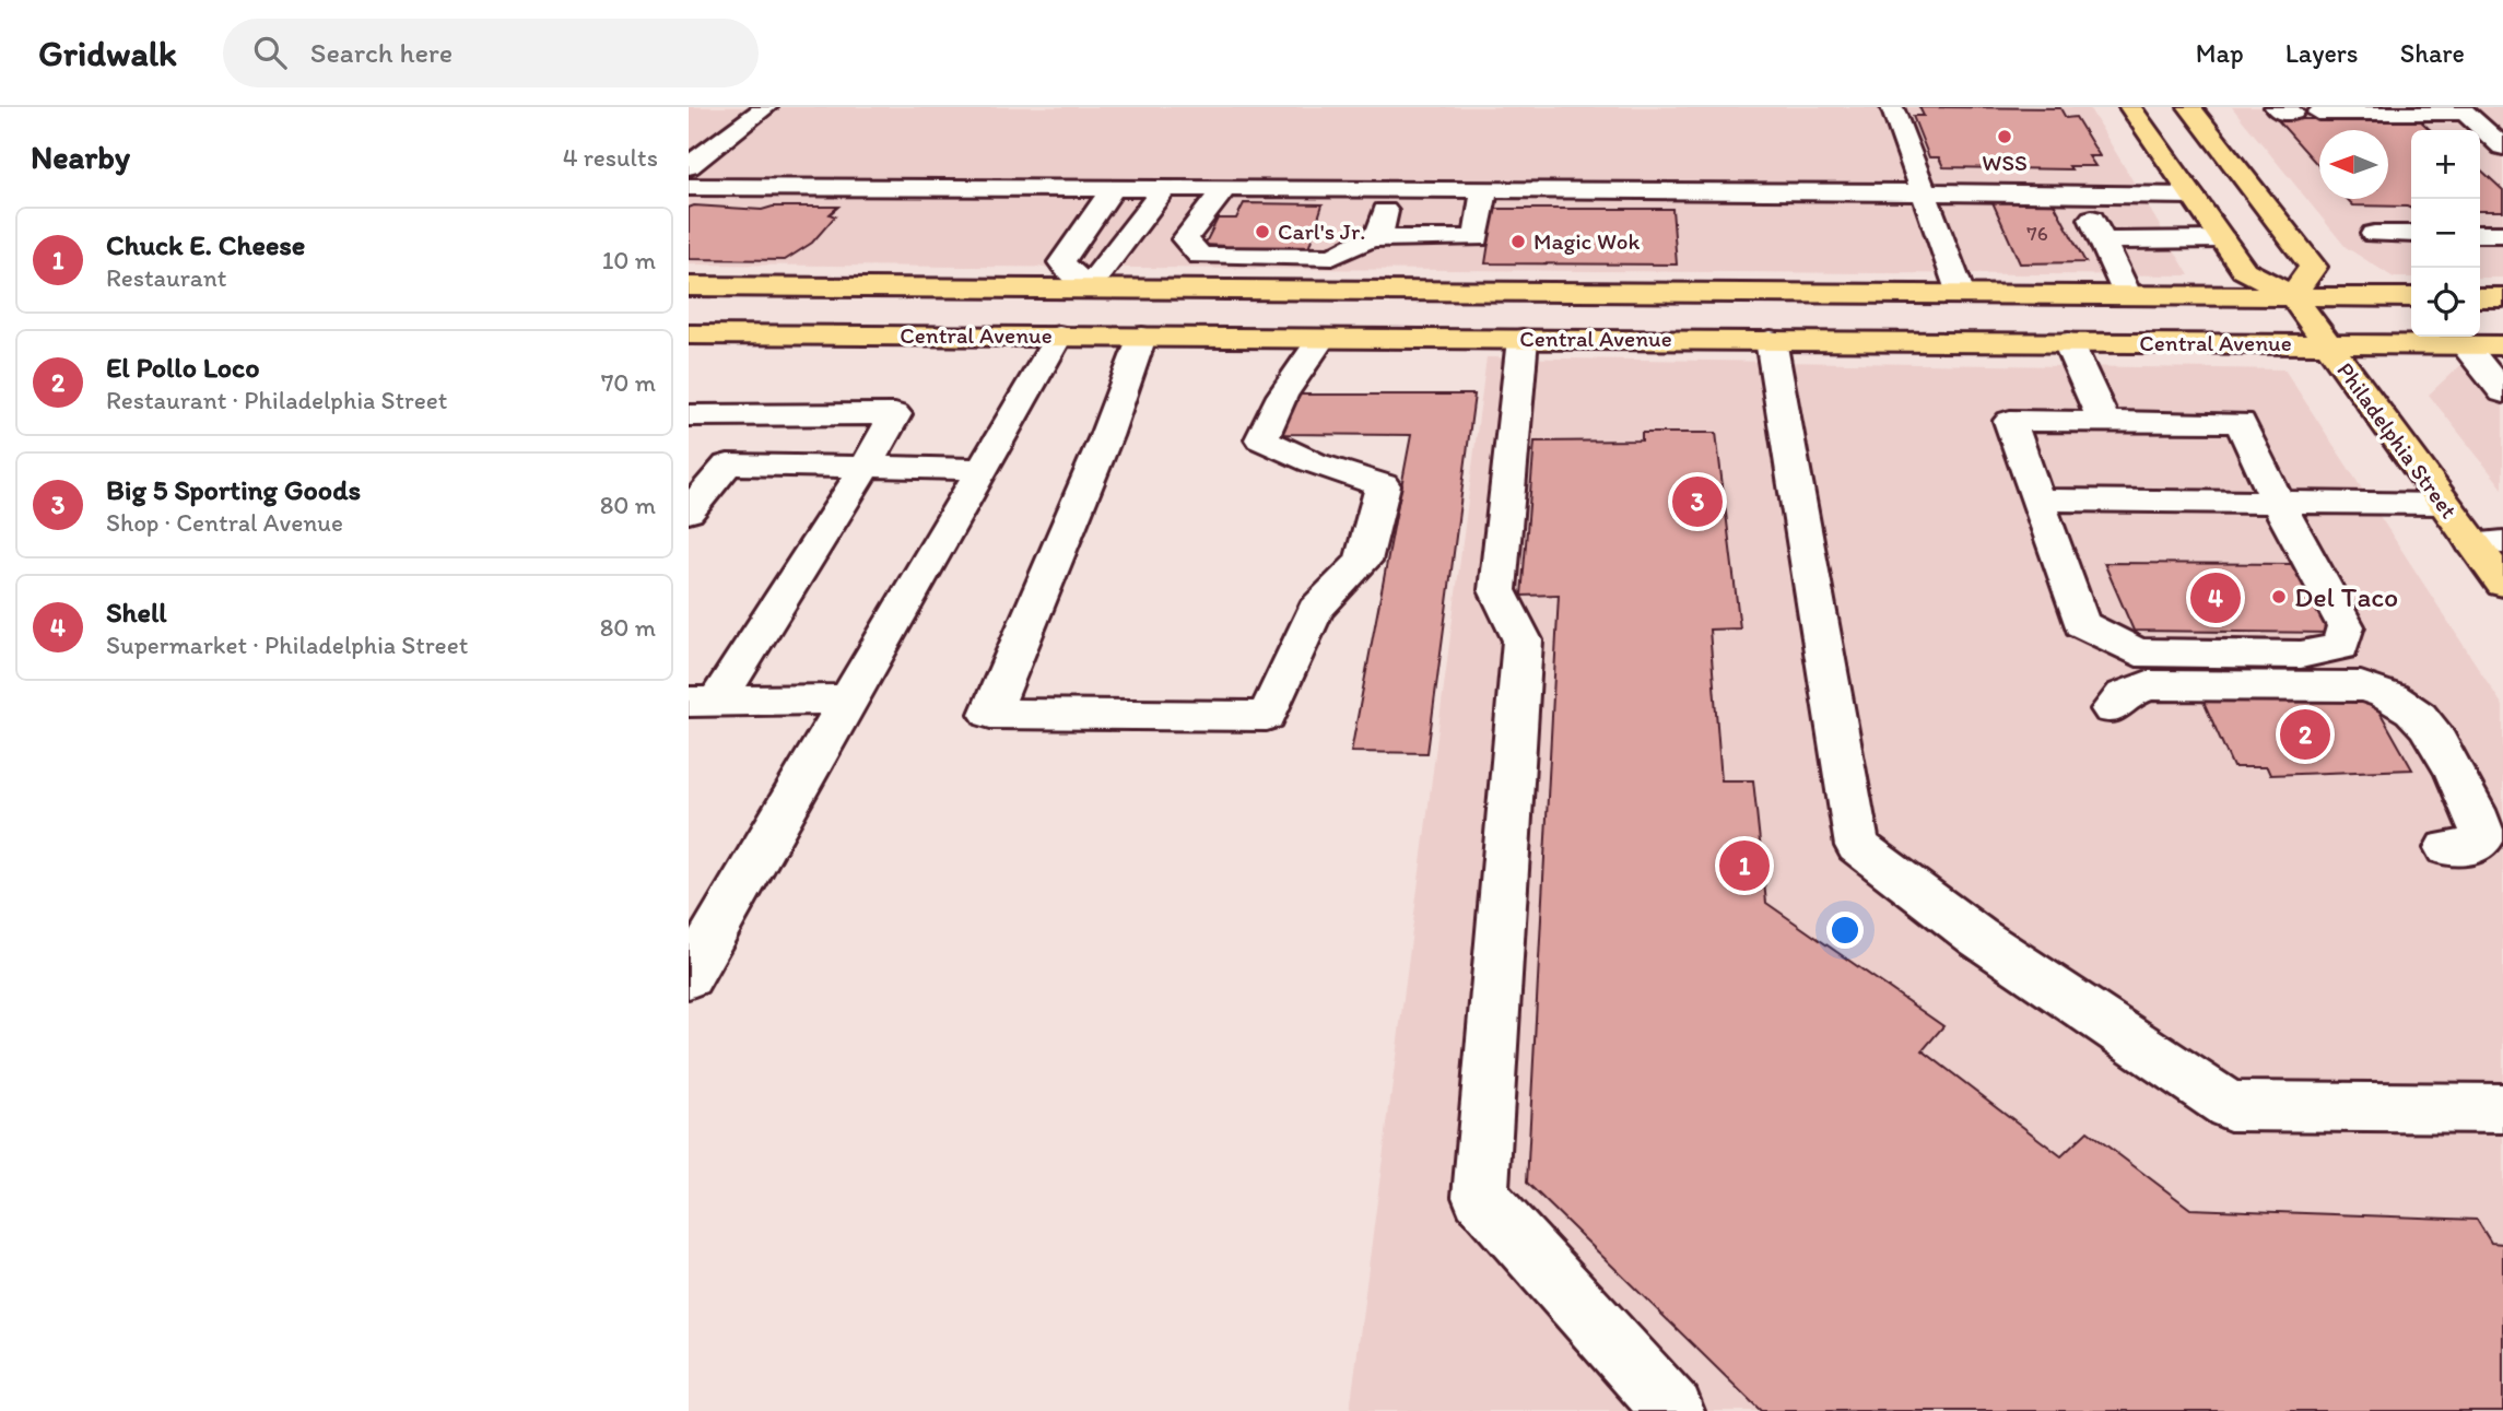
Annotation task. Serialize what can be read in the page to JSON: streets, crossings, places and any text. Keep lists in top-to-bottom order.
{
  "streets": {
    "main road": ["Central Avenue", "Philadelphia Street"]
  },
  "crossings": [
    ["Central Avenue", "Philadelphia Street"]
  ],
  "places": [
    "WSS",
    "Carl's Jr.",
    "Magic Wok",
    "Del Taco"
  ],
  "house_numbers": ["76"],
  "north": "left",
  "page": {
    "header": "Gridwalk",
    "search": "Search here",
    "nav": ["Map", "Layers", "Share"],
    "heading": ["Nearby", "4 results"],
    "map_buttons": ["+", "−"],
    "list": [
      {
        "mark": "1",
        "name": "Chuck E. Cheese",
        "note": "Restaurant",
        "value": "10 m"
      },
      {
        "mark": "2",
        "name": "El Pollo Loco",
        "note": "Restaurant · Philadelphia Street",
        "value": "70 m"
      },
      {
        "mark": "3",
        "name": "Big 5 Sporting Goods",
        "note": "Shop · Central Avenue",
        "value": "80 m"
      },
      {
        "mark": "4",
        "name": "Shell",
        "note": "Supermarket · Philadelphia Street",
        "value": "80 m"
      }
    ],
    "pins": [
      "3",
      "4",
      "2",
      "1"
    ]
  }
}
